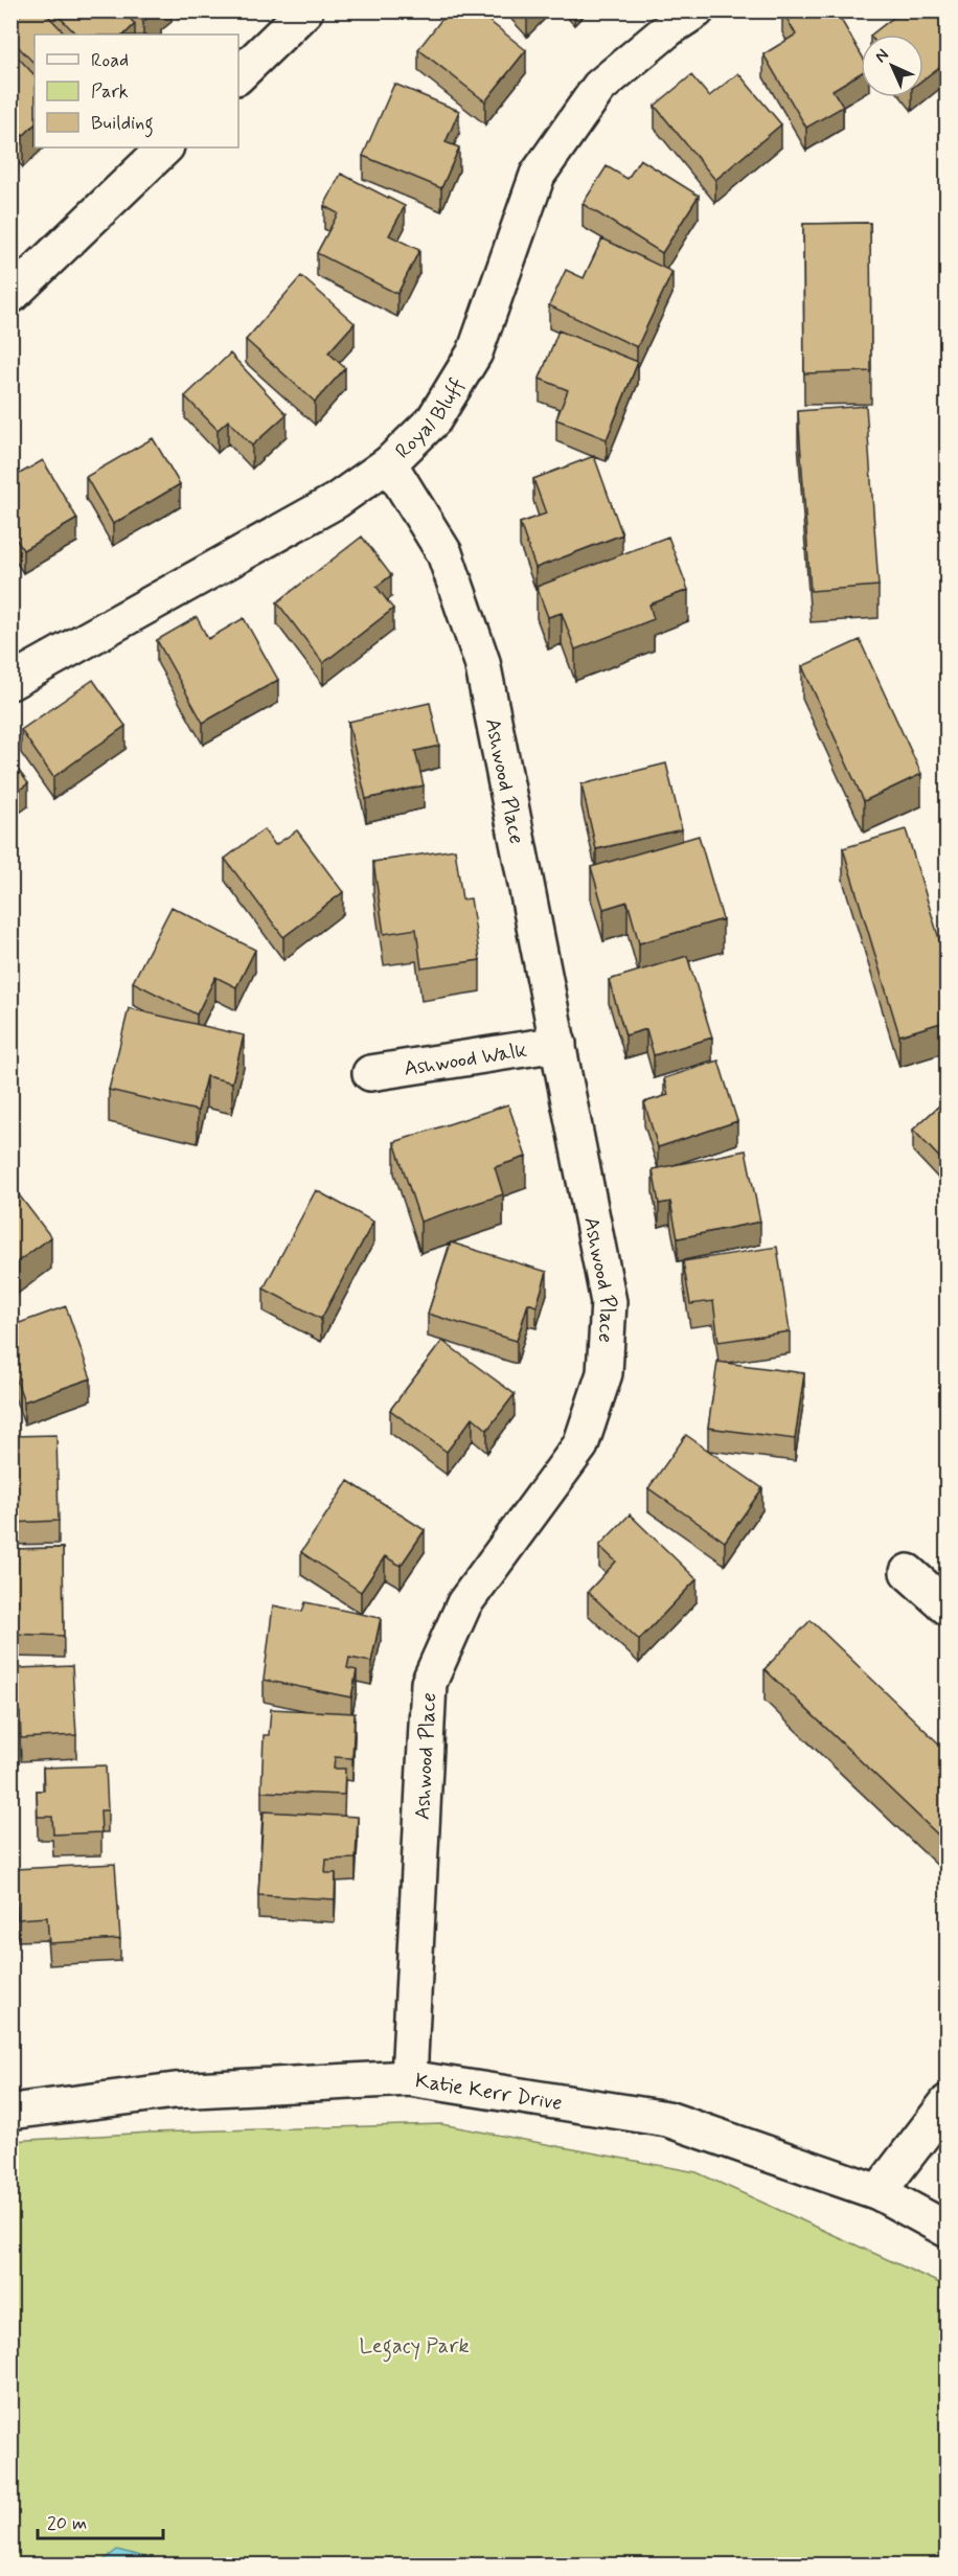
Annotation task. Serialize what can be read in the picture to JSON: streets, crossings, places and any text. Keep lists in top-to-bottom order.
{
  "streets": {
    "street": [
      "Royal Bluff",
      "Ashwood Place",
      "Ashwood Walk",
      "Katie Kerr Drive"
    ]
  },
  "crossings": [
    ["Royal Bluff", "Ashwood Place"],
    ["Ashwood Place", "Ashwood Walk"],
    ["Ashwood Place", "Katie Kerr Drive"]
  ],
  "parks": ["Legacy Park"],
  "legend": ["Road", "Park", "Building"],
  "scale_bar": "20 m",
  "north": "top left"
}
